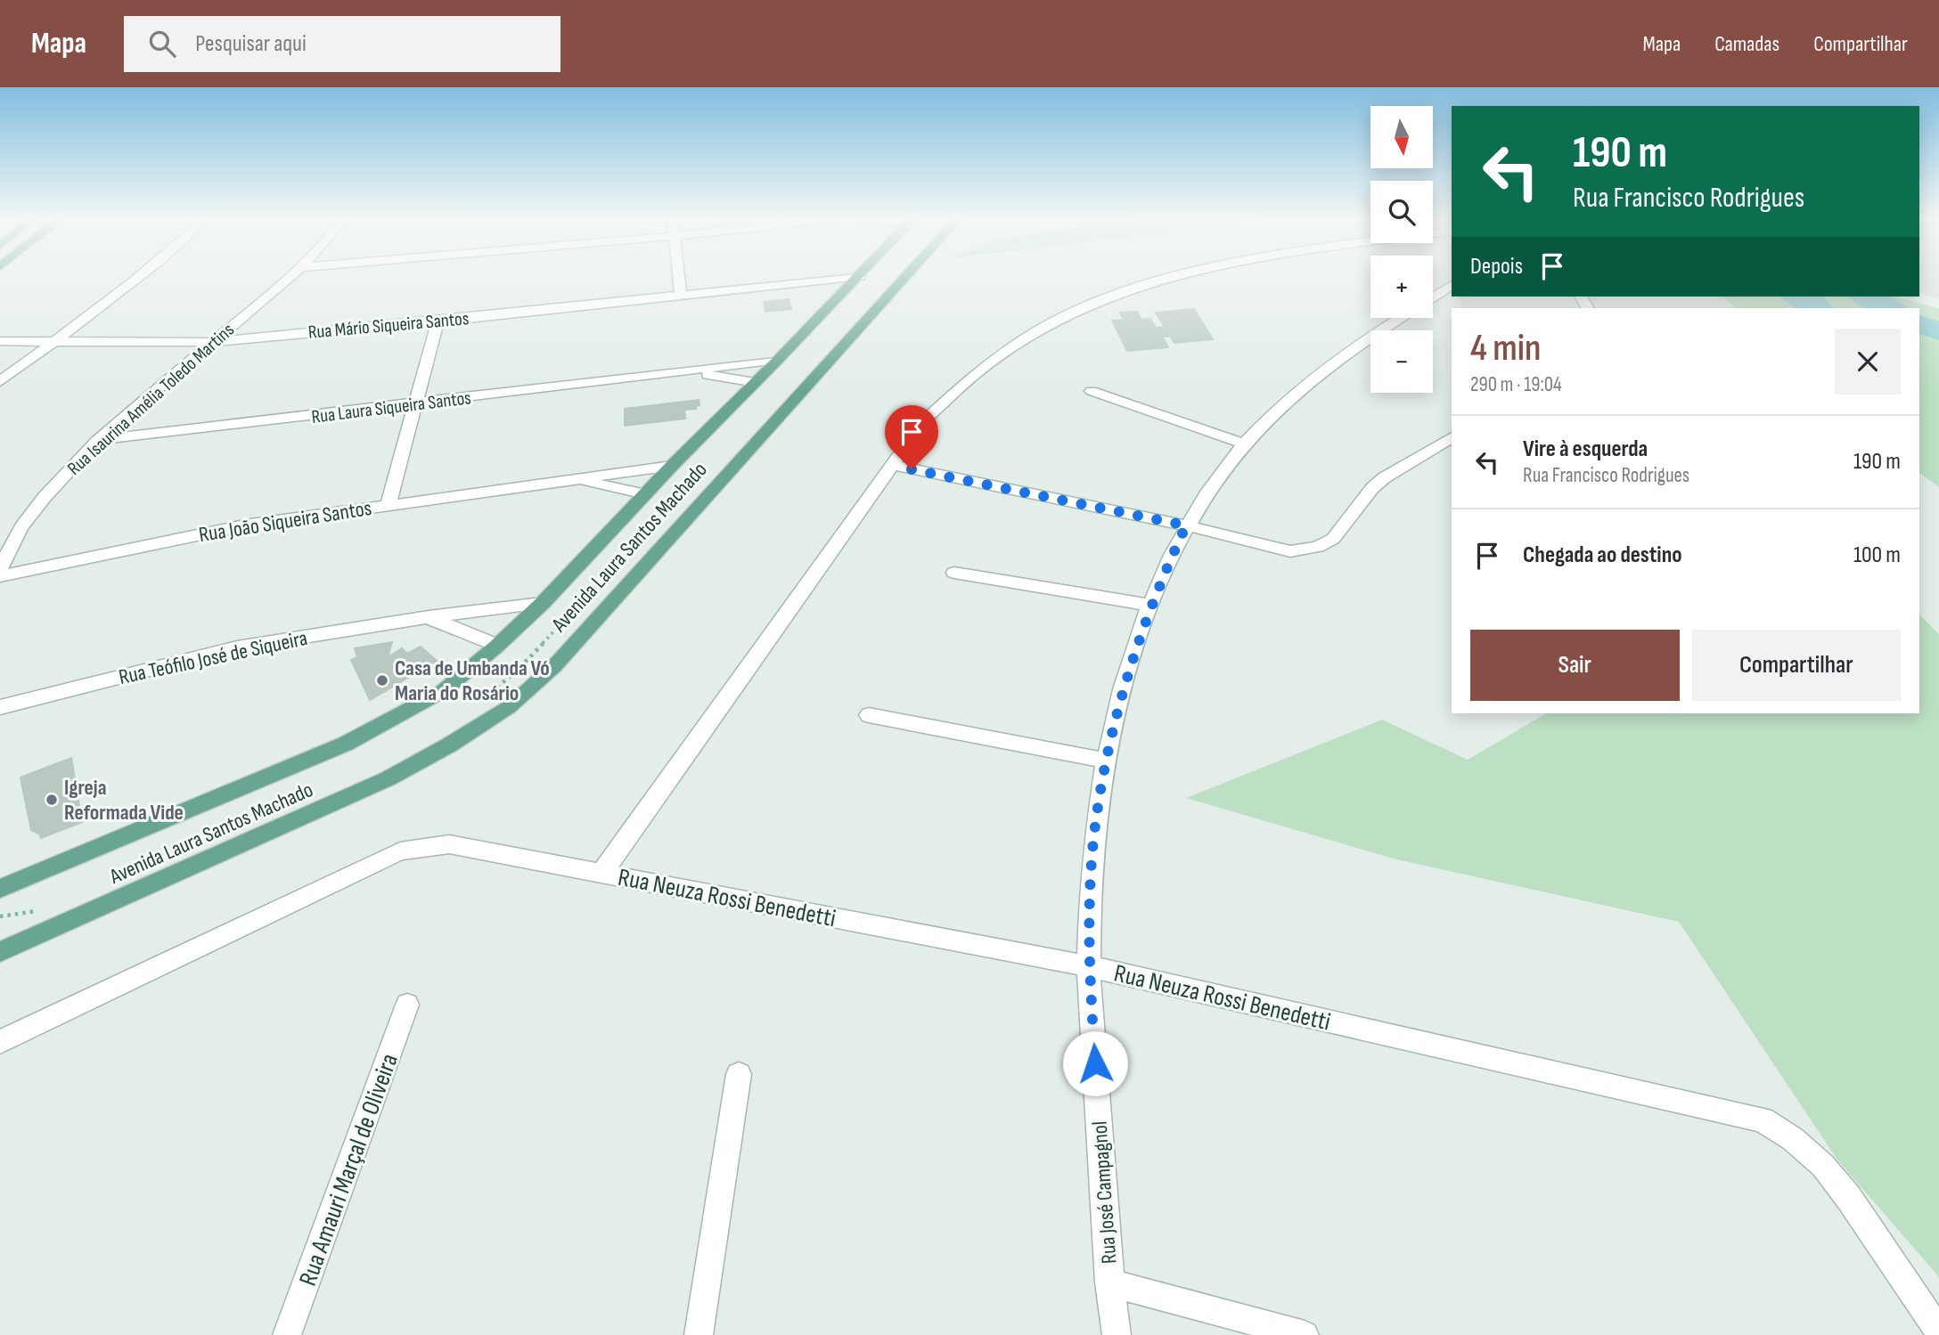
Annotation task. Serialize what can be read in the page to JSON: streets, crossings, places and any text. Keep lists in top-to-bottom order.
{
  "streets": {
    "main road": ["Avenida Laura Santos Machado"],
    "street": [
      "Rua Mário Siqueira Santos",
      "Rua Isaurina Amélia Toledo Martins",
      "Rua Laura Siqueira Santos",
      "Rua João Siqueira Santos",
      "Rua Teófilo José de Siqueira",
      "Rua Neuza Rossi Benedetti",
      "Rua Amauri Marçal de Oliveira",
      "Rua José Campagnol"
    ]
  },
  "crossings": [
    ["Rua Mário Siqueira Santos", "Rua Isaurina Amélia Toledo Martins"],
    ["Rua Mário Siqueira Santos", "Avenida Laura Santos Machado"],
    ["Rua Isaurina Amélia Toledo Martins", "Rua Laura Siqueira Santos"],
    ["Rua Laura Siqueira Santos", "Avenida Laura Santos Machado"],
    ["Rua João Siqueira Santos", "Avenida Laura Santos Machado"],
    ["Avenida Laura Santos Machado", "Rua Teófilo José de Siqueira"],
    ["Rua Neuza Rossi Benedetti", "Rua José Campagnol"]
  ],
  "places": ["Casa de Umbanda Vó Maria do Rosário", "Igreja Reformada Vide"],
  "north": "bottom",
  "page": {
    "header": "Mapa",
    "search": "Pesquisar aqui",
    "nav": ["Mapa", "Camadas", "Compartilhar"],
    "map_buttons": ["+", "−"],
    "turn": ["190 m", "Rua Francisco Rodrigues"],
    "then": "Depois",
    "heading": ["4 min", "290 m · 19:04"],
    "list": [
      {
        "name": "Vire à esquerda",
        "note": "Rua Francisco Rodrigues",
        "value": "190 m"
      },
      {
        "name": "Chegada ao destino",
        "value": "100 m"
      }
    ],
    "buttons": ["Sair", "Compartilhar"]
  }
}
